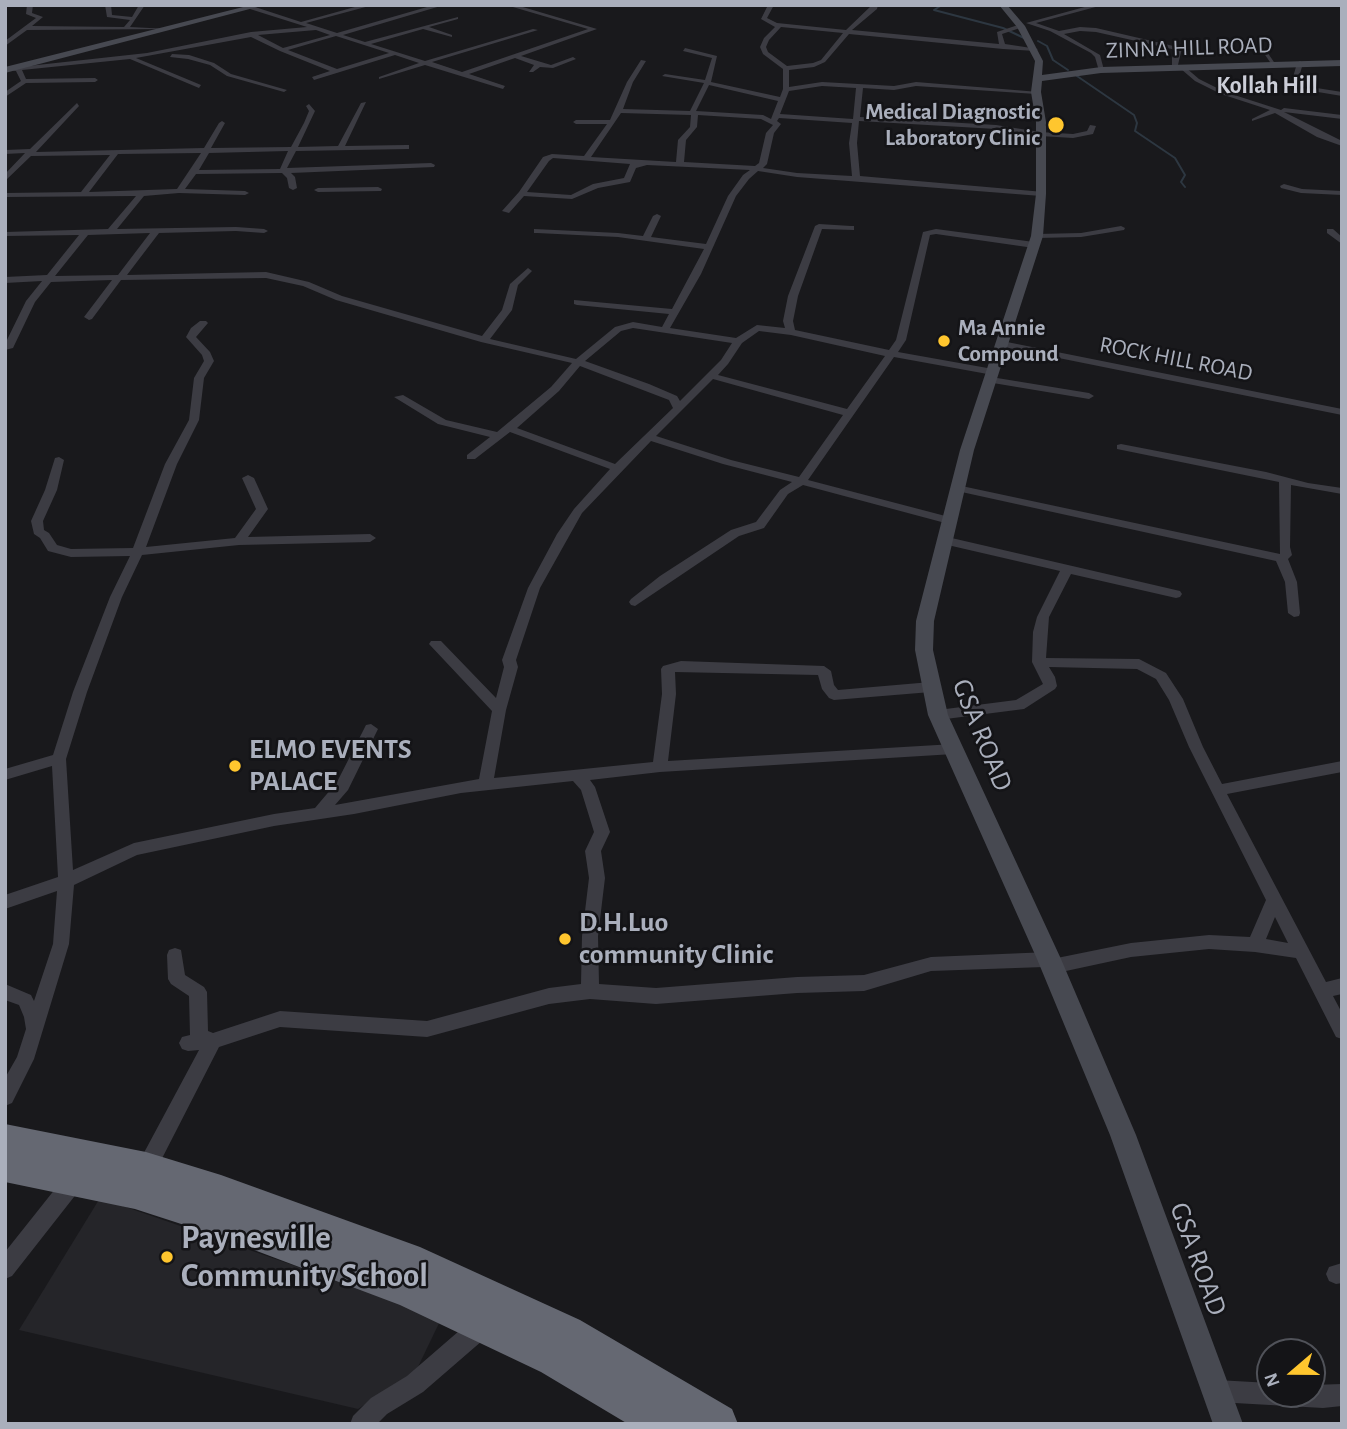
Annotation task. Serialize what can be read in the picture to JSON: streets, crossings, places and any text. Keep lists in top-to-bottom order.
{
  "streets": {
    "street": ["ZINNA HILL ROAD", "ROCK HILL ROAD", "GSA ROAD"]
  },
  "crossings": [
    ["ZINNA HILL ROAD", "GSA ROAD"],
    ["ROCK HILL ROAD", "GSA ROAD"]
  ],
  "districts": ["Kollah Hill"],
  "places": [
    "Medical Diagnostic Laboratory Clinic",
    "Ma Annie Compound",
    "ELMO EVENTS PALACE",
    "D.H.Luo community Clinic",
    "Paynesville Community School"
  ],
  "north": "left"
}
